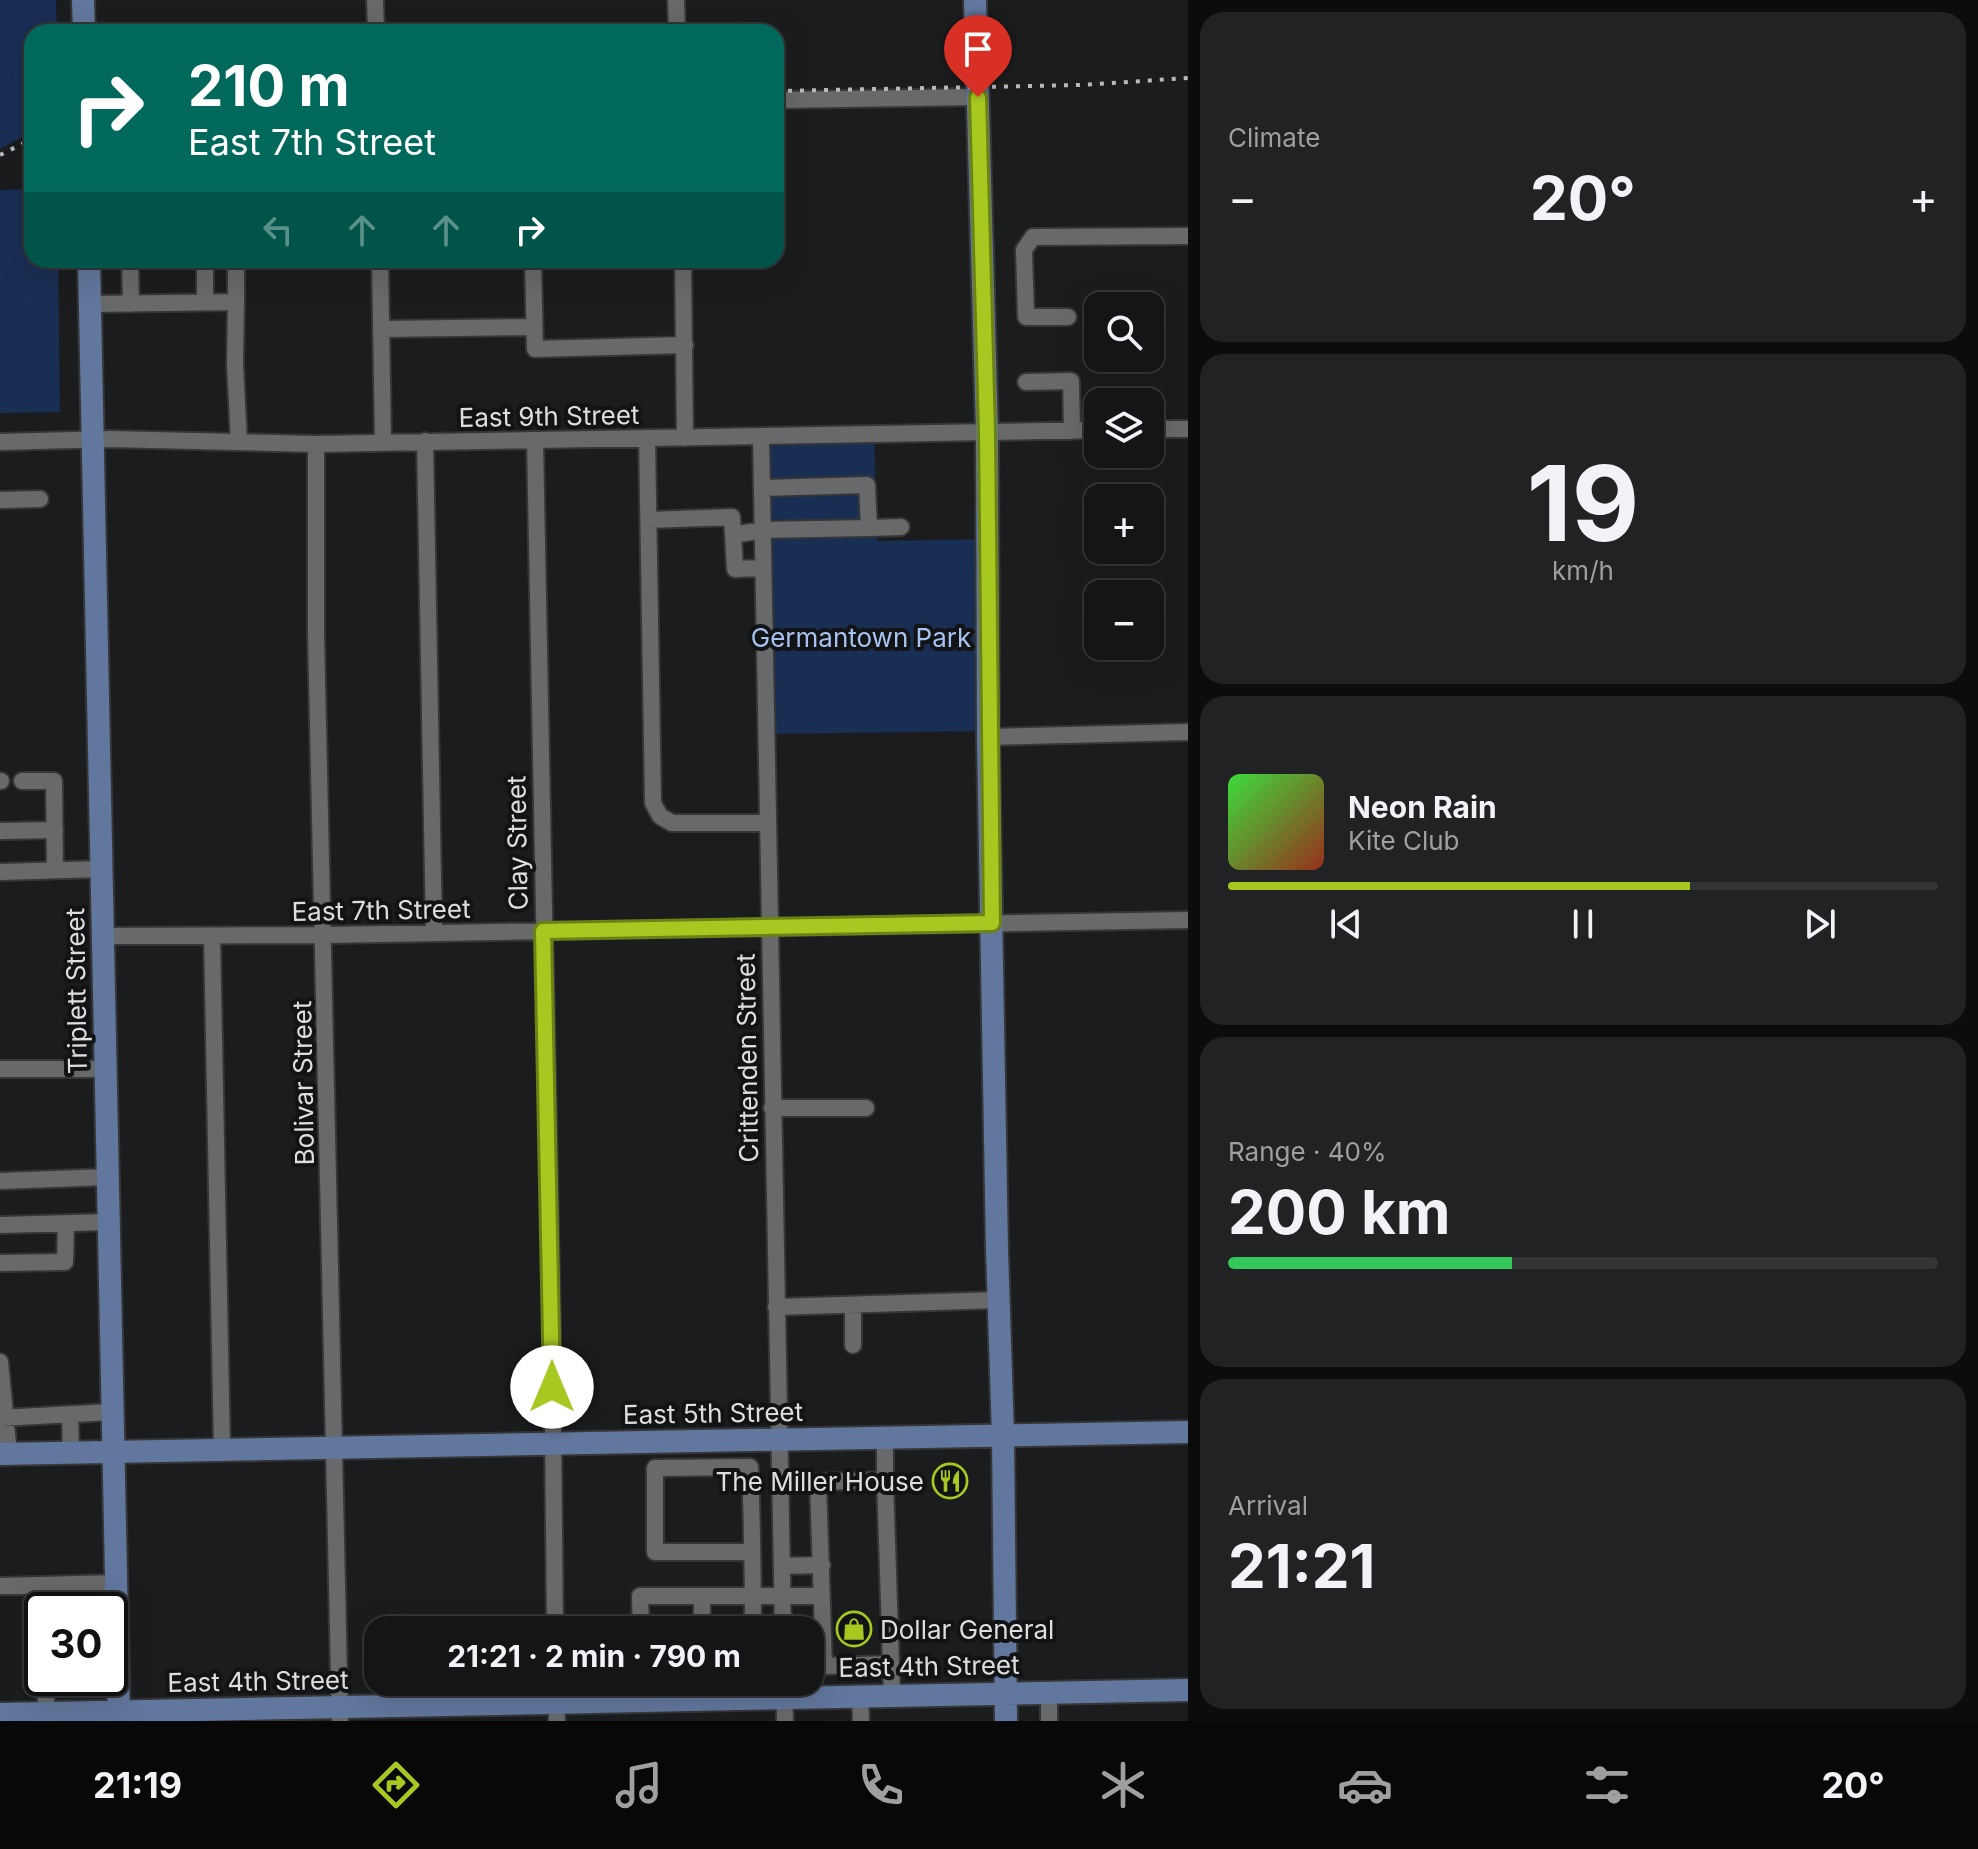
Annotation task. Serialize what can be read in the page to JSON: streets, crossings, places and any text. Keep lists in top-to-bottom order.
{
  "streets": {
    "main road": ["Triplett Street", "East 5th Street", "East 4th Street"],
    "street": [
      "East 9th Street",
      "Clay Street",
      "East 7th Street",
      "Crittenden Street",
      "Bolivar Street"
    ]
  },
  "crossings": [
    ["East 9th Street", "Clay Street"],
    ["East 9th Street", "Triplett Street"],
    ["East 9th Street", "Crittenden Street"],
    ["East 9th Street", "Bolivar Street"],
    ["Clay Street", "East 7th Street"],
    ["Clay Street", "East 5th Street"],
    ["East 7th Street", "Triplett Street"],
    ["East 7th Street", "Crittenden Street"],
    ["East 7th Street", "Bolivar Street"],
    ["Triplett Street", "East 5th Street"],
    ["Triplett Street", "East 4th Street"],
    ["Crittenden Street", "East 5th Street"],
    ["Bolivar Street", "East 5th Street"],
    ["Bolivar Street", "East 4th Street"]
  ],
  "parks": ["Germantown Park"],
  "places": {
    "restaurant": ["The Miller House"],
    "shop": ["Dollar General"]
  },
  "page": {
    "tile": [
      "Climate",
      ["19", "km/h"],
      ["Range · 40%", "200 km"],
      ["Arrival", "21:21"]
    ],
    "turn": ["210 m", "East 7th Street"],
    "heat": ["−", "20°", "+"],
    "map_buttons": ["+", "−"],
    "song": ["Neon Rain", "Kite Club"],
    "limit": "30",
    "trip": "21:21 · 2 min · 790 m",
    "tabs": ["21:19", "20°"]
  }
}
